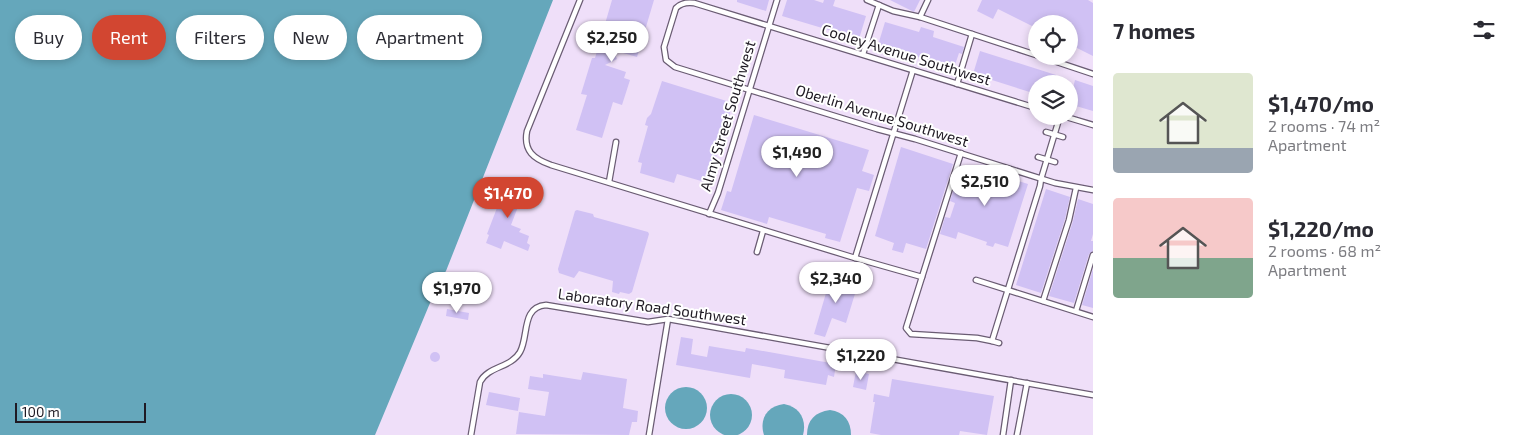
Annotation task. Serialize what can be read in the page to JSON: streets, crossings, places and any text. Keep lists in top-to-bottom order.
{
  "streets": {
    "lane": [
      "Cooley Avenue Southwest",
      "Almy Street Southwest",
      "Oberlin Avenue Southwest",
      "Laboratory Road Southwest"
    ]
  },
  "crossings": [
    ["Cooley Avenue Southwest", "Almy Street Southwest"],
    ["Cooley Avenue Southwest", "Oberlin Avenue Southwest"],
    ["Almy Street Southwest", "Oberlin Avenue Southwest"]
  ],
  "scale_bar": "100 m",
  "page": {
    "heading": "7 homes",
    "chip": [
      "Buy",
      "Rent",
      "Filters",
      "New",
      "Apartment"
    ],
    "price": [
      "$2,250",
      "$1,490",
      "$2,510",
      "$1,470",
      "$2,340",
      "$1,970",
      "$1,220"
    ],
    "list": [
      {
        "name": "$1,470/mo",
        "note": "2 rooms · 74 m² · Apartment"
      },
      {
        "name": "$1,220/mo",
        "note": "2 rooms · 68 m² · Apartment"
      }
    ],
    "scale": "100 m"
  }
}
